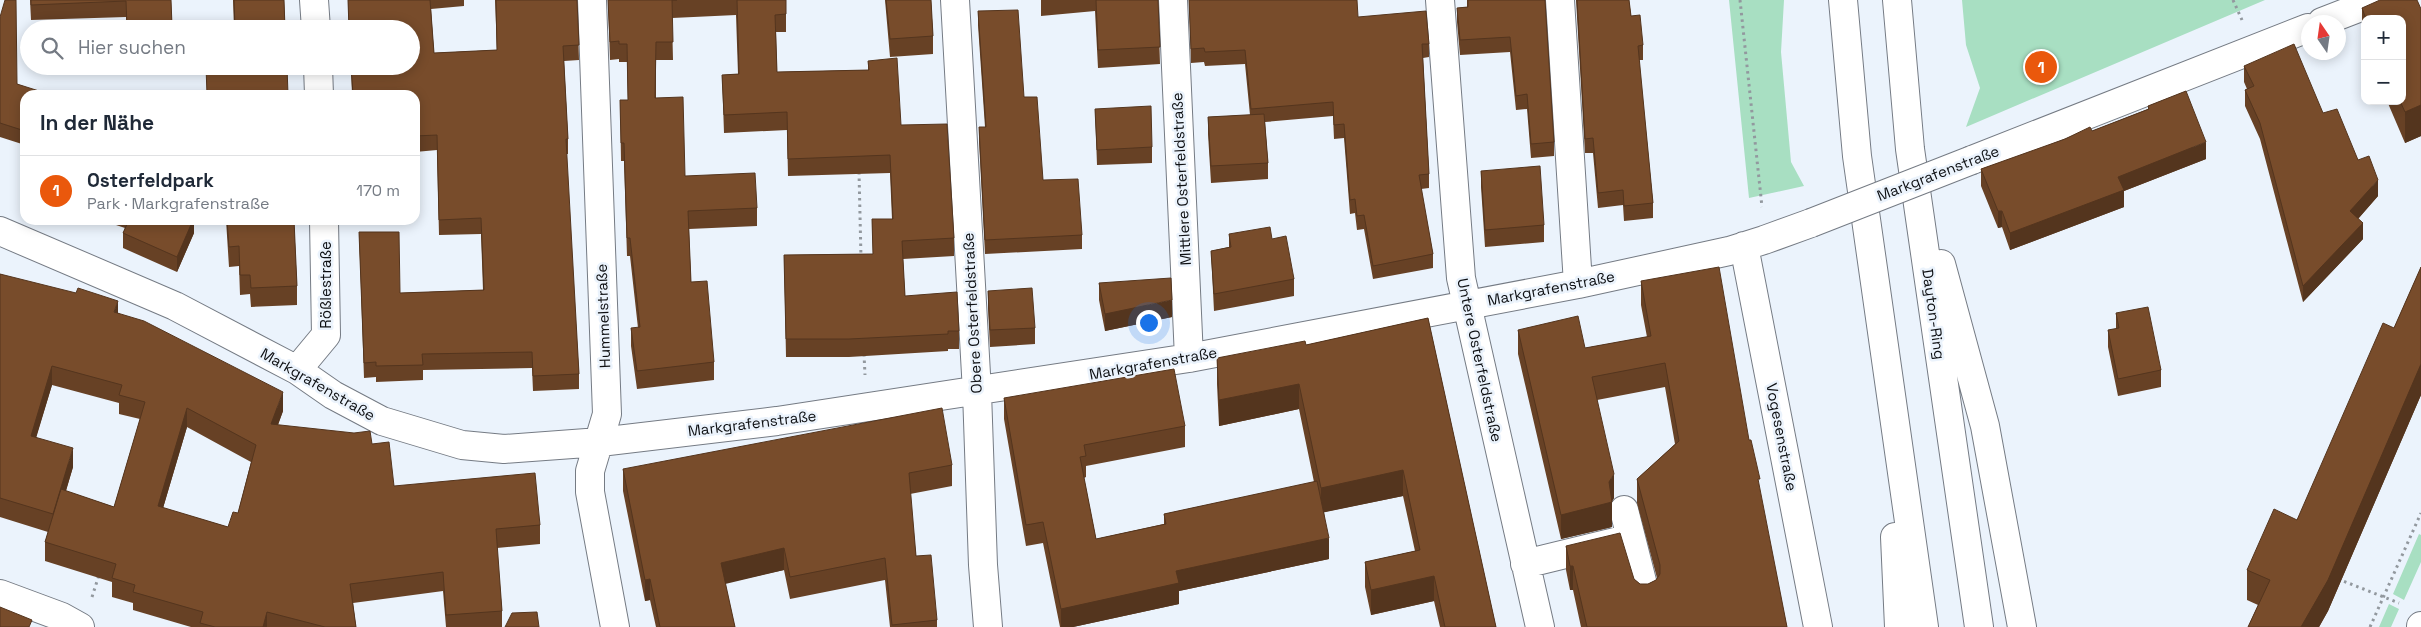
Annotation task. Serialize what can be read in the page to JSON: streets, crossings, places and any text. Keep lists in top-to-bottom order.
{
  "streets": {
    "main road": [
      "Markgrafenstraße",
      "Mittlere Osterfeldstraße",
      "Rößlestraße",
      "Obere Osterfeldstraße",
      "Dayton-Ring",
      "Hummelstraße",
      "Untere Osterfeldstraße",
      "Vogesenstraße"
    ]
  },
  "crossings": [
    ["Markgrafenstraße", "Mittlere Osterfeldstraße"],
    ["Markgrafenstraße", "Rößlestraße"],
    ["Markgrafenstraße", "Obere Osterfeldstraße"],
    ["Markgrafenstraße", "Hummelstraße"],
    ["Markgrafenstraße", "Untere Osterfeldstraße"],
    ["Markgrafenstraße", "Vogesenstraße"]
  ],
  "north": "top",
  "page": {
    "map_buttons": ["+", "−"],
    "search": "Hier suchen",
    "pins": "1",
    "heading": "In der Nähe",
    "list": [
      {
        "mark": "1",
        "name": "Osterfeldpark",
        "note": "Park · Markgrafenstraße",
        "value": "170 m"
      }
    ]
  }
}
